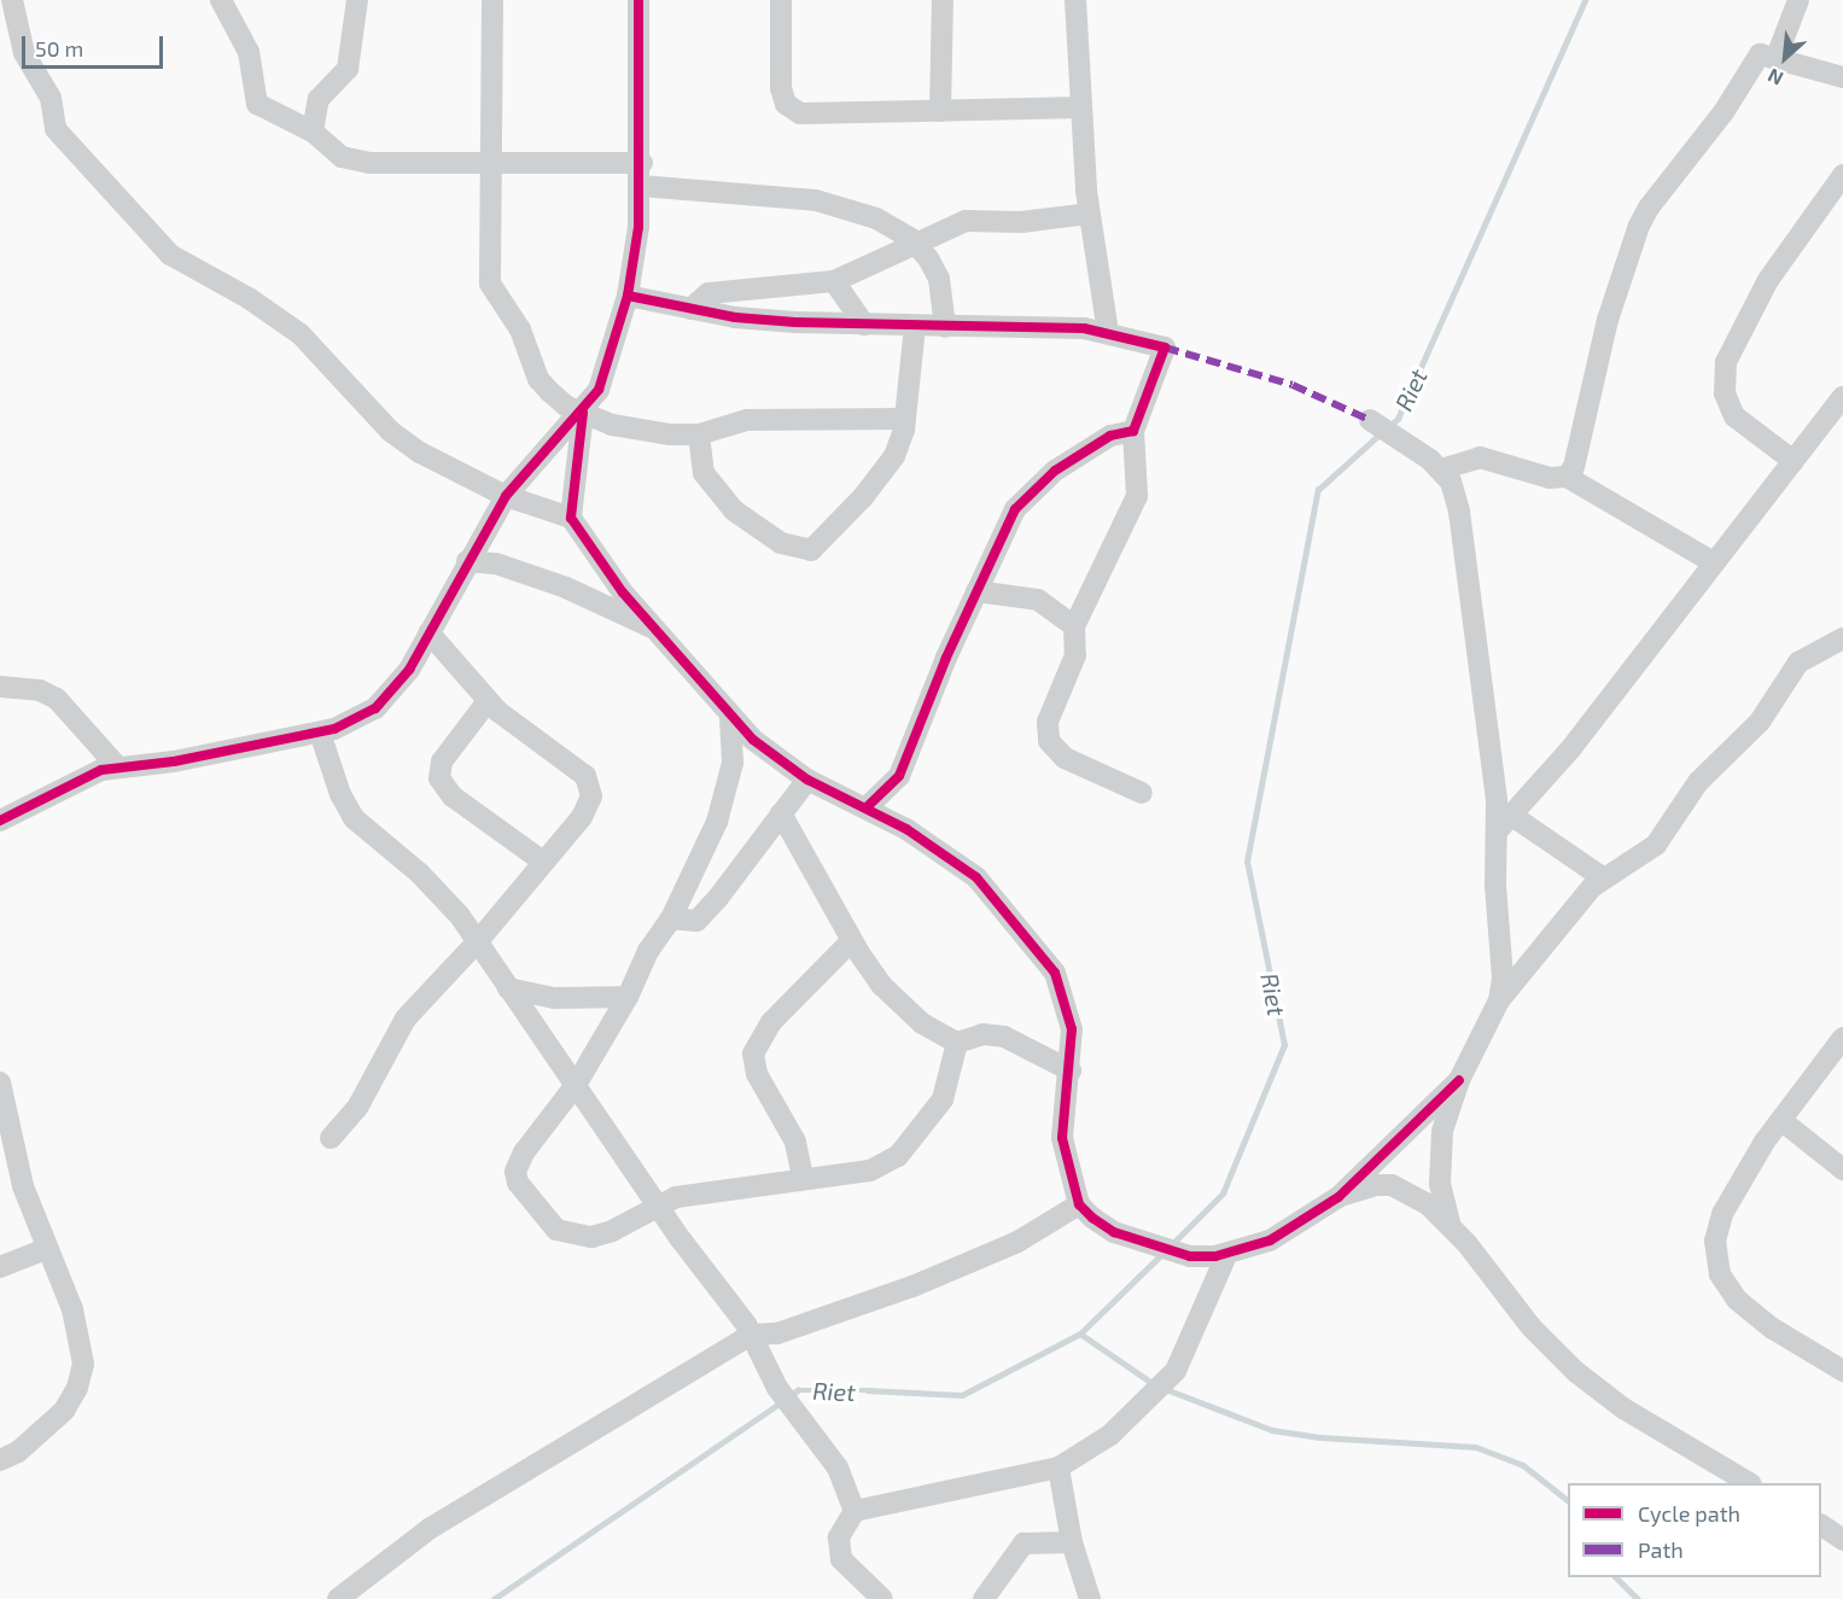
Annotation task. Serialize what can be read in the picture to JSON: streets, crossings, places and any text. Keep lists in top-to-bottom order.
{
  "water": ["Riet"],
  "legend": ["Cycle path", "Path"],
  "scale_bar": "50 m",
  "north": "bottom left"
}
